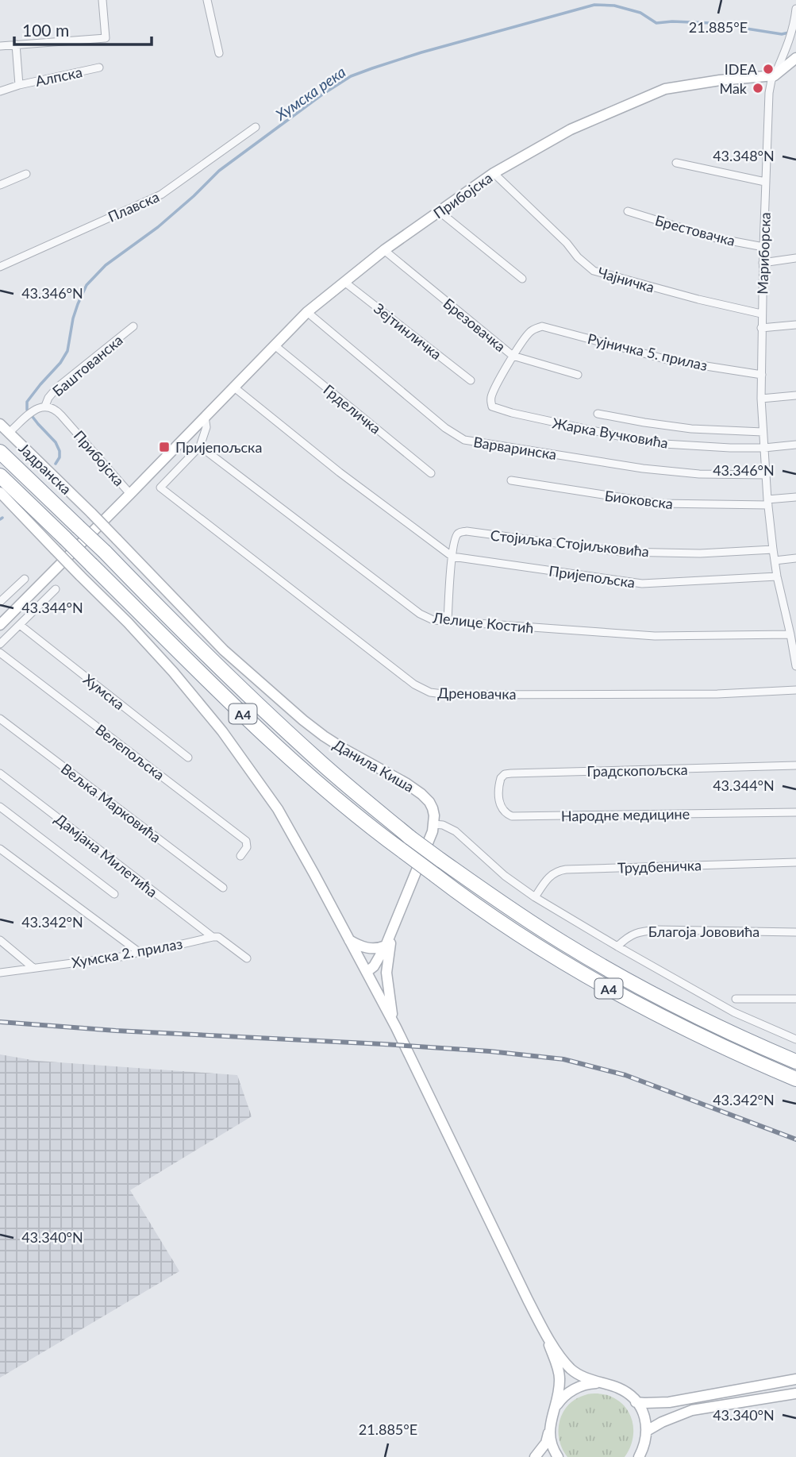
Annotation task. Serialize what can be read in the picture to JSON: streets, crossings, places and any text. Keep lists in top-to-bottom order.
{
  "streets": {
    "highway": ["A4"],
    "main road": ["Прибојска", "Јадранска", "Данила Киша"],
    "street": [
      "Алпска",
      "Плавска",
      "Брестовачка",
      "Мариборска",
      "Чајничка",
      "Брезовачка",
      "Зејтинличка",
      "Рујничка 5. прилаз",
      "Баштованска",
      "Грделичка",
      "Жарка Вучковића",
      "Варваринска",
      "Биоковска",
      "Стојиљка Стојиљковића",
      "Пријепољска",
      "Лелице Костић",
      "Хумска",
      "Дреновачка",
      "Велепољска",
      "Градскопољска",
      "Вељка Марковића",
      "Народне медицине",
      "Дамјана Милетића",
      "Трудбеничка",
      "Благоја Јововића",
      "Хумска 2. прилаз"
    ]
  },
  "crossings": [
    ["Прибојска", "Мариборска"],
    ["Прибојска", "Чајничка"],
    ["Прибојска", "Брезовачка"],
    ["Прибојска", "Зејтинличка"],
    ["Прибојска", "Баштованска"],
    ["Прибојска", "Грделичка"],
    ["Прибојска", "Варваринска"],
    ["Прибојска", "Пријепољска"],
    ["Брестовачка", "Мариборска"],
    ["Мариборска", "Чајничка"],
    ["Мариборска", "Рујничка 5. прилаз"],
    ["Мариборска", "Жарка Вучковића"],
    ["Мариборска", "Варваринска"],
    ["Мариборска", "Биоковска"],
    ["Мариборска", "Стојиљка Стојиљковића"],
    ["Мариборска", "Пријепољска"],
    ["Мариборска", "Лелице Костић"],
    ["Брезовачка", "Рујничка 5. прилаз"],
    ["Брезовачка", "Жарка Вучковића"],
    ["Рујничка 5. прилаз", "Жарка Вучковића"],
    ["Јадранска", "Данила Киша"],
    ["Стојиљка Стојиљковића", "Пријепољска"],
    ["Лелице Костић", "Дреновачка"],
    ["Градскопољска", "Народне медицине"],
    ["Дамјана Милетића", "Хумска 2. прилаз"]
  ],
  "water": ["Хумска река"],
  "places": {
    "other": ["IDEA", "Mak"],
    "transit": ["Пријепољска"]
  },
  "scale_bar": "100 m",
  "coordinates": [
    "21.885°E",
    "43.348°N",
    "43.346°N",
    "43.344°N",
    "43.342°N",
    "43.340°N"
  ]
}
